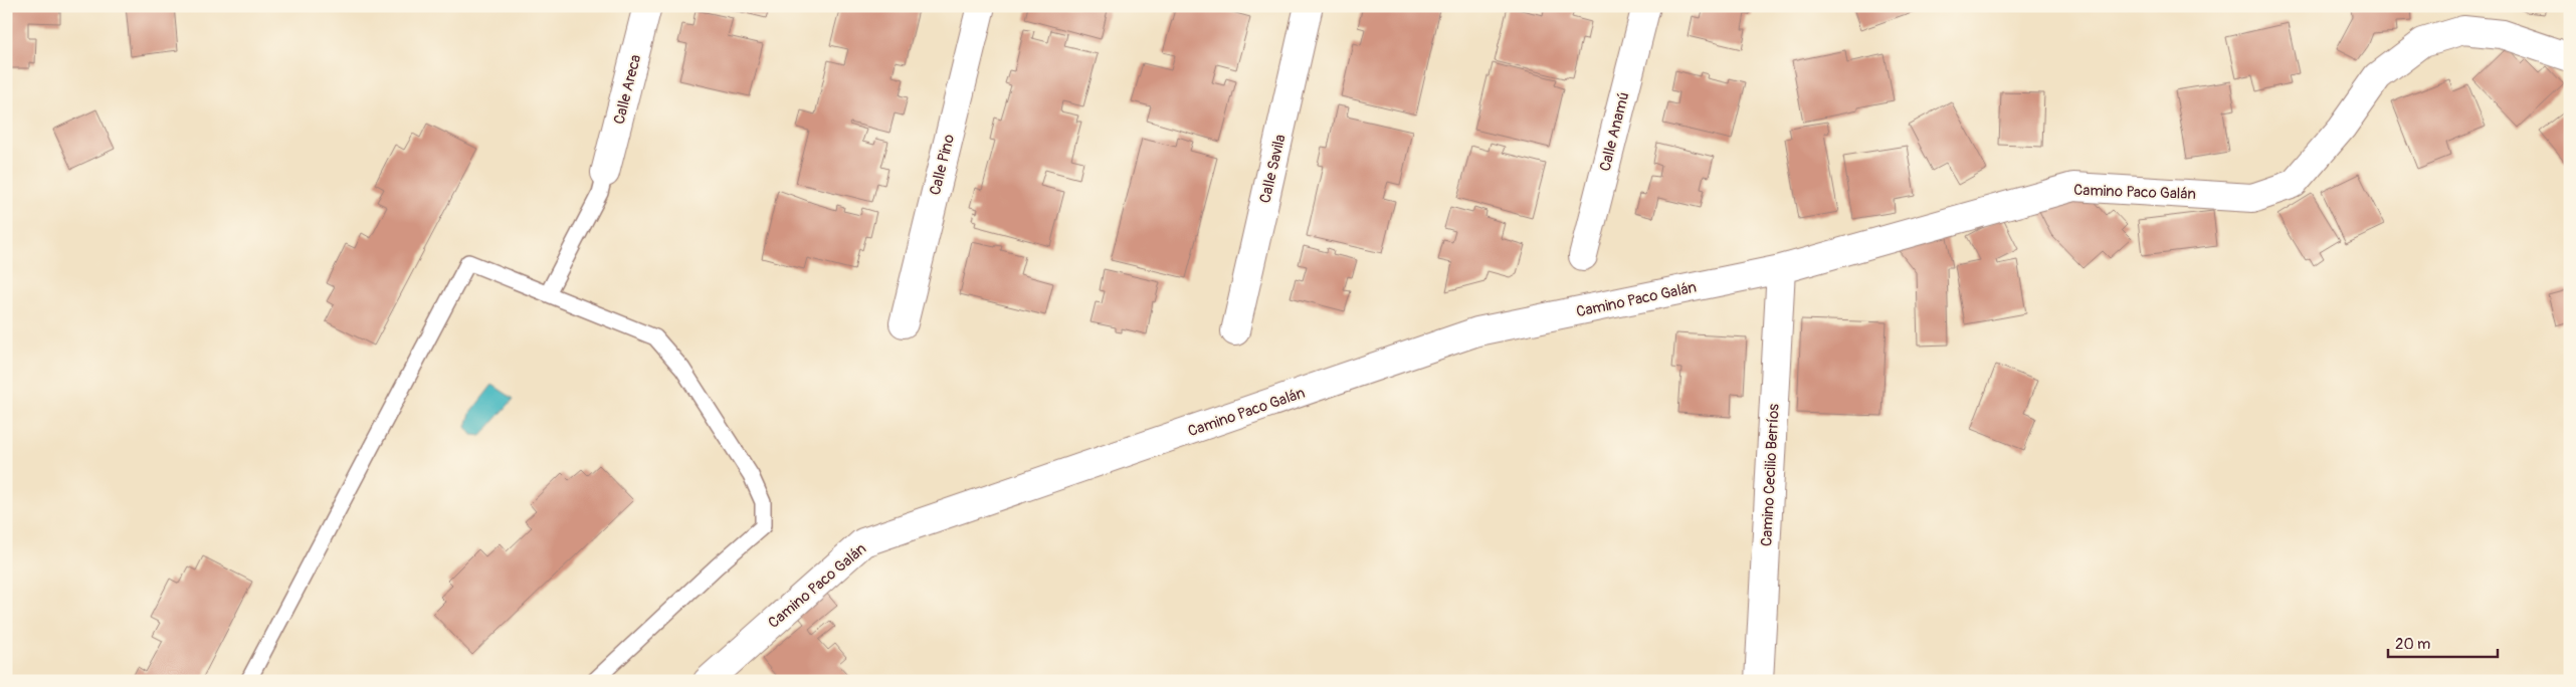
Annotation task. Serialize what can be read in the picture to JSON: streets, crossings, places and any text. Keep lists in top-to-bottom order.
{
  "streets": {
    "street": [
      "Calle Areca",
      "Calle Anamú",
      "Calle Pino",
      "Calle Savila",
      "Camino Paco Galán",
      "Camino Cecilio Berríos"
    ]
  },
  "crossings": [
    ["Camino Paco Galán", "Camino Cecilio Berríos"]
  ],
  "scale_bar": "20 m"
}
